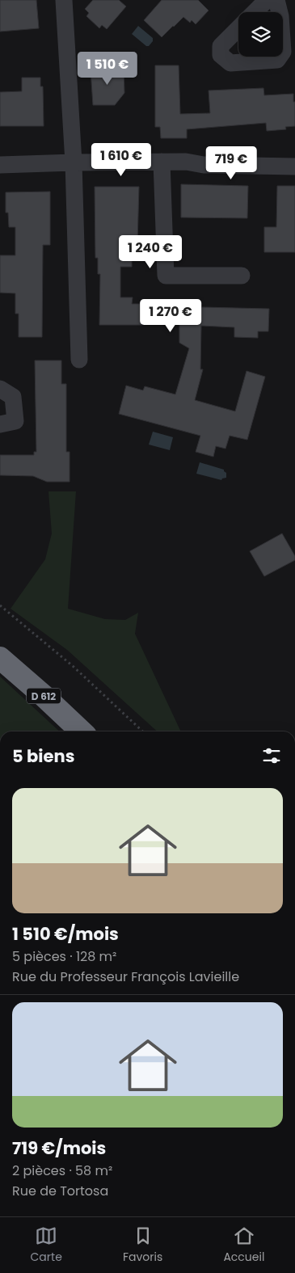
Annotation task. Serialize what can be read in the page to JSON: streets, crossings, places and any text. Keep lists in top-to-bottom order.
{
  "streets": {
    "highway": ["D 612"]
  },
  "page": {
    "price": [
      "1 510 €",
      "1 610 €",
      "719 €",
      "1 240 €",
      "1 270 €"
    ],
    "heading": "5 biens",
    "list": [
      {
        "name": "1 510 €/mois",
        "note": "5 pièces · 128 m² · Rue du Professeur François Lavieille"
      },
      {
        "name": "719 €/mois",
        "note": "2 pièces · 58 m² · Rue de Tortosa"
      }
    ],
    "tabs": ["Carte", "Favoris", "Accueil"]
  }
}
